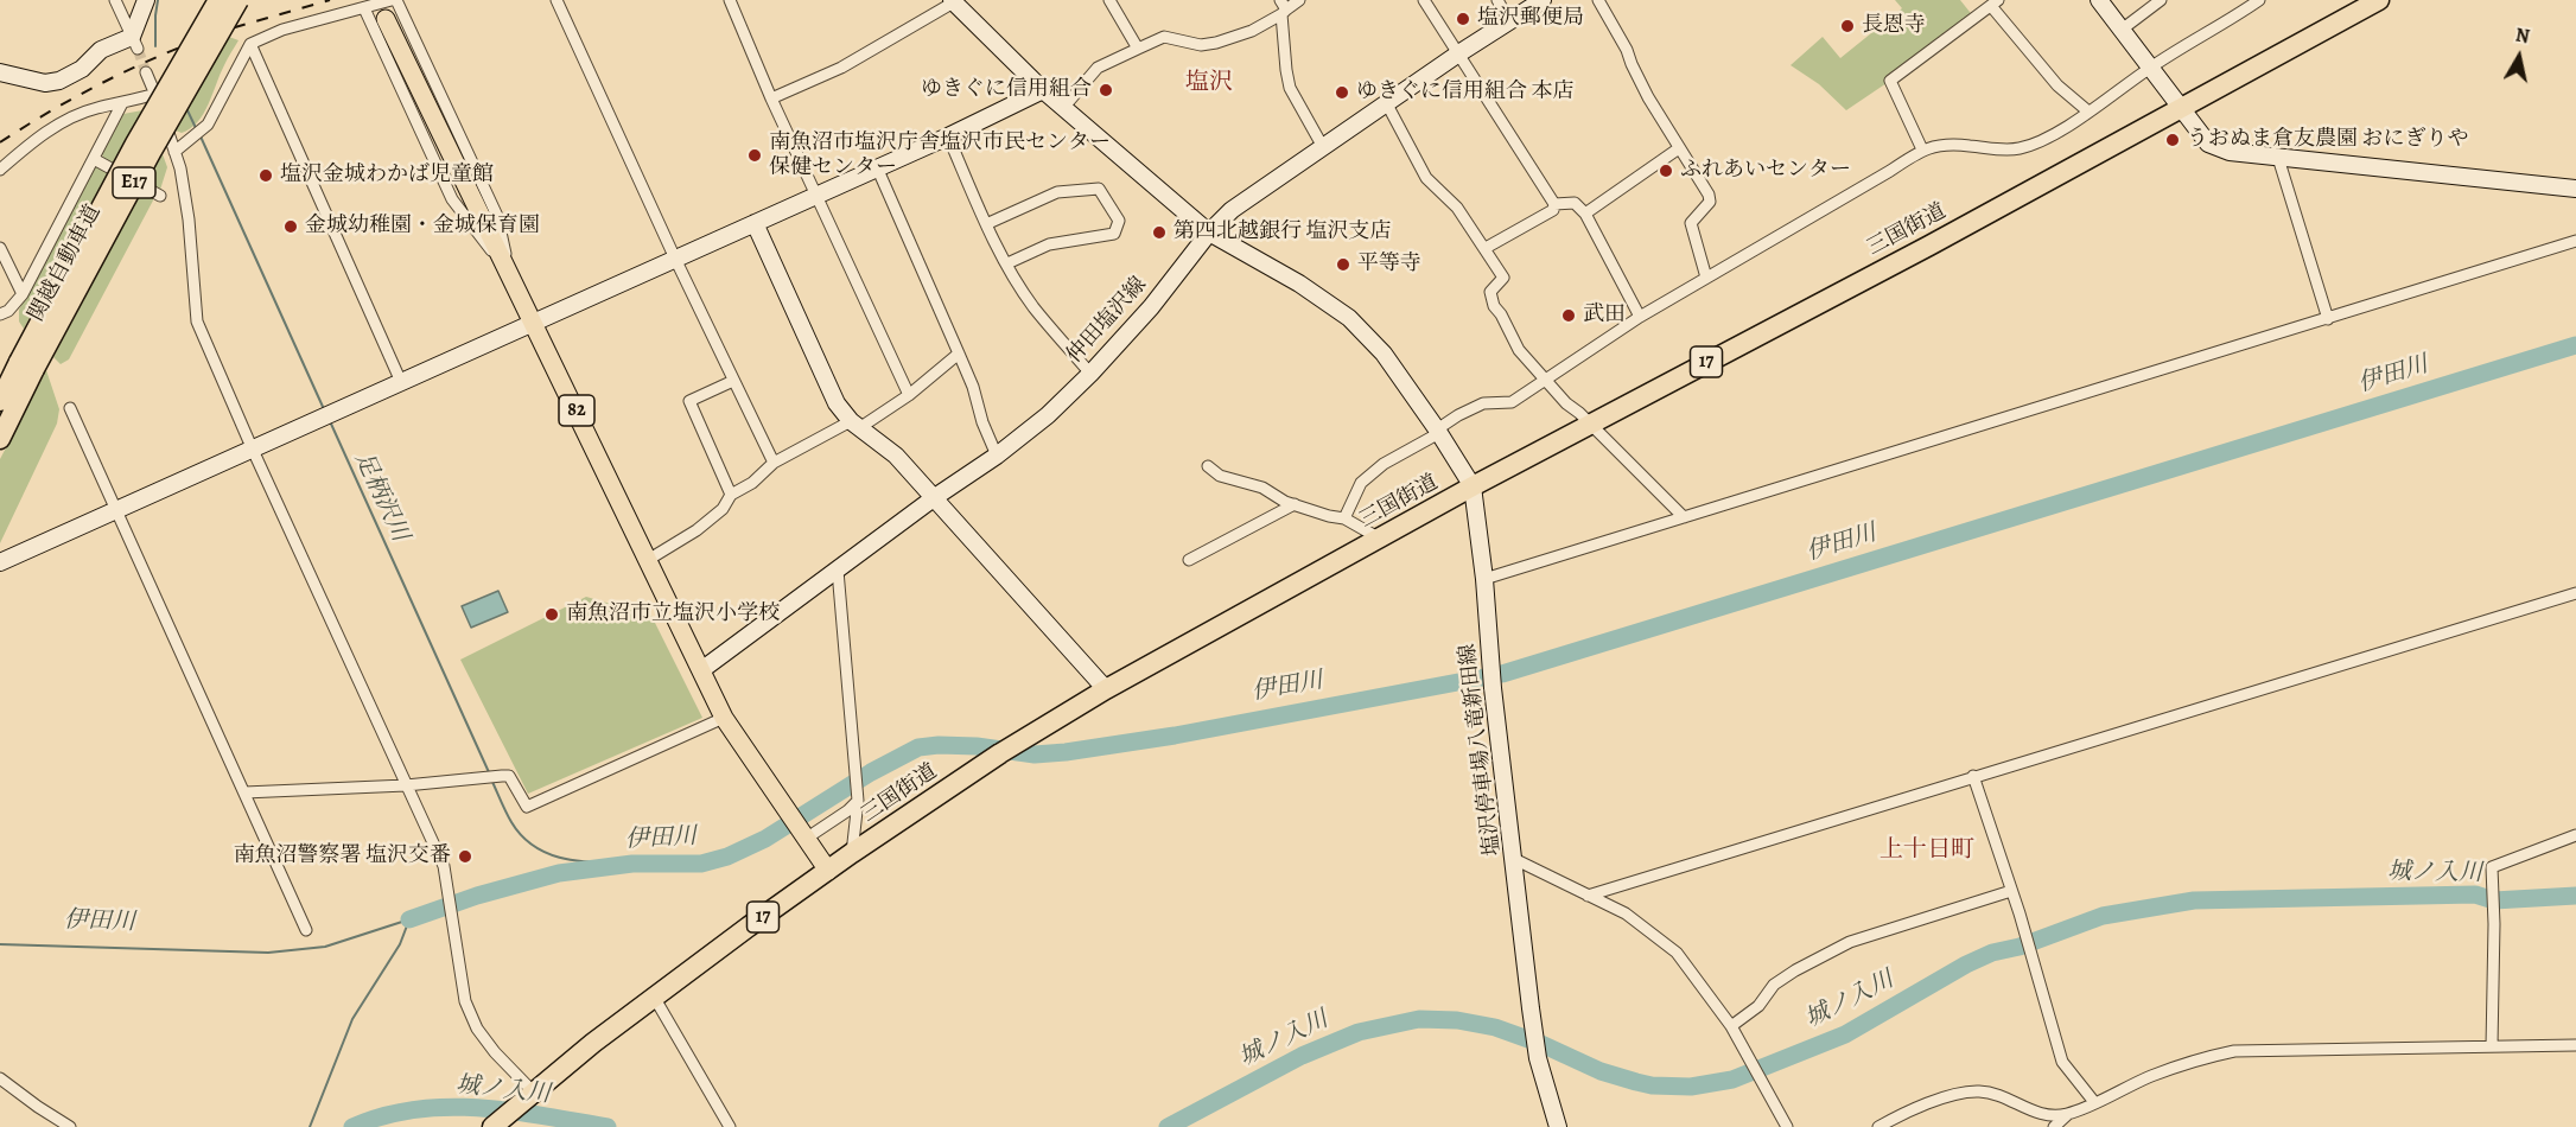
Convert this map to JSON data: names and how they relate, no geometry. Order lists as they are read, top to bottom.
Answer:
{
  "streets": {
    "highway": [
      "E17",
      "三国街道",
      "関越自動車道",
      "17"
    ],
    "main road": ["仲田塩沢線", "82", "塩沢停車場八竜新田線"]
  },
  "crossings": [
    ["三国街道", "82"],
    ["三国街道", "塩沢停車場八竜新田線"],
    ["仲田塩沢線", "82"]
  ],
  "districts": ["塩沢", "上十日町"],
  "water": ["伊田川", "足柄沢川", "城ノ入川"],
  "places": [
    "塩沢郵便局",
    "長恩寺",
    "ゆきぐに信用組合",
    "ゆきぐに信用組合 本店",
    "うおぬま倉友農園 おにぎりや",
    "南魚沼市塩沢庁舎塩沢市民センター 保健センター",
    "ふれあいセンター",
    "塩沢金城わかば児童館",
    "金城幼稚園・金城保育園",
    "第四北越銀行 塩沢支店",
    "平等寺",
    "武田",
    "南魚沼市立塩沢小学校",
    "南魚沼警察署 塩沢交番"
  ],
  "north": "top"
}
